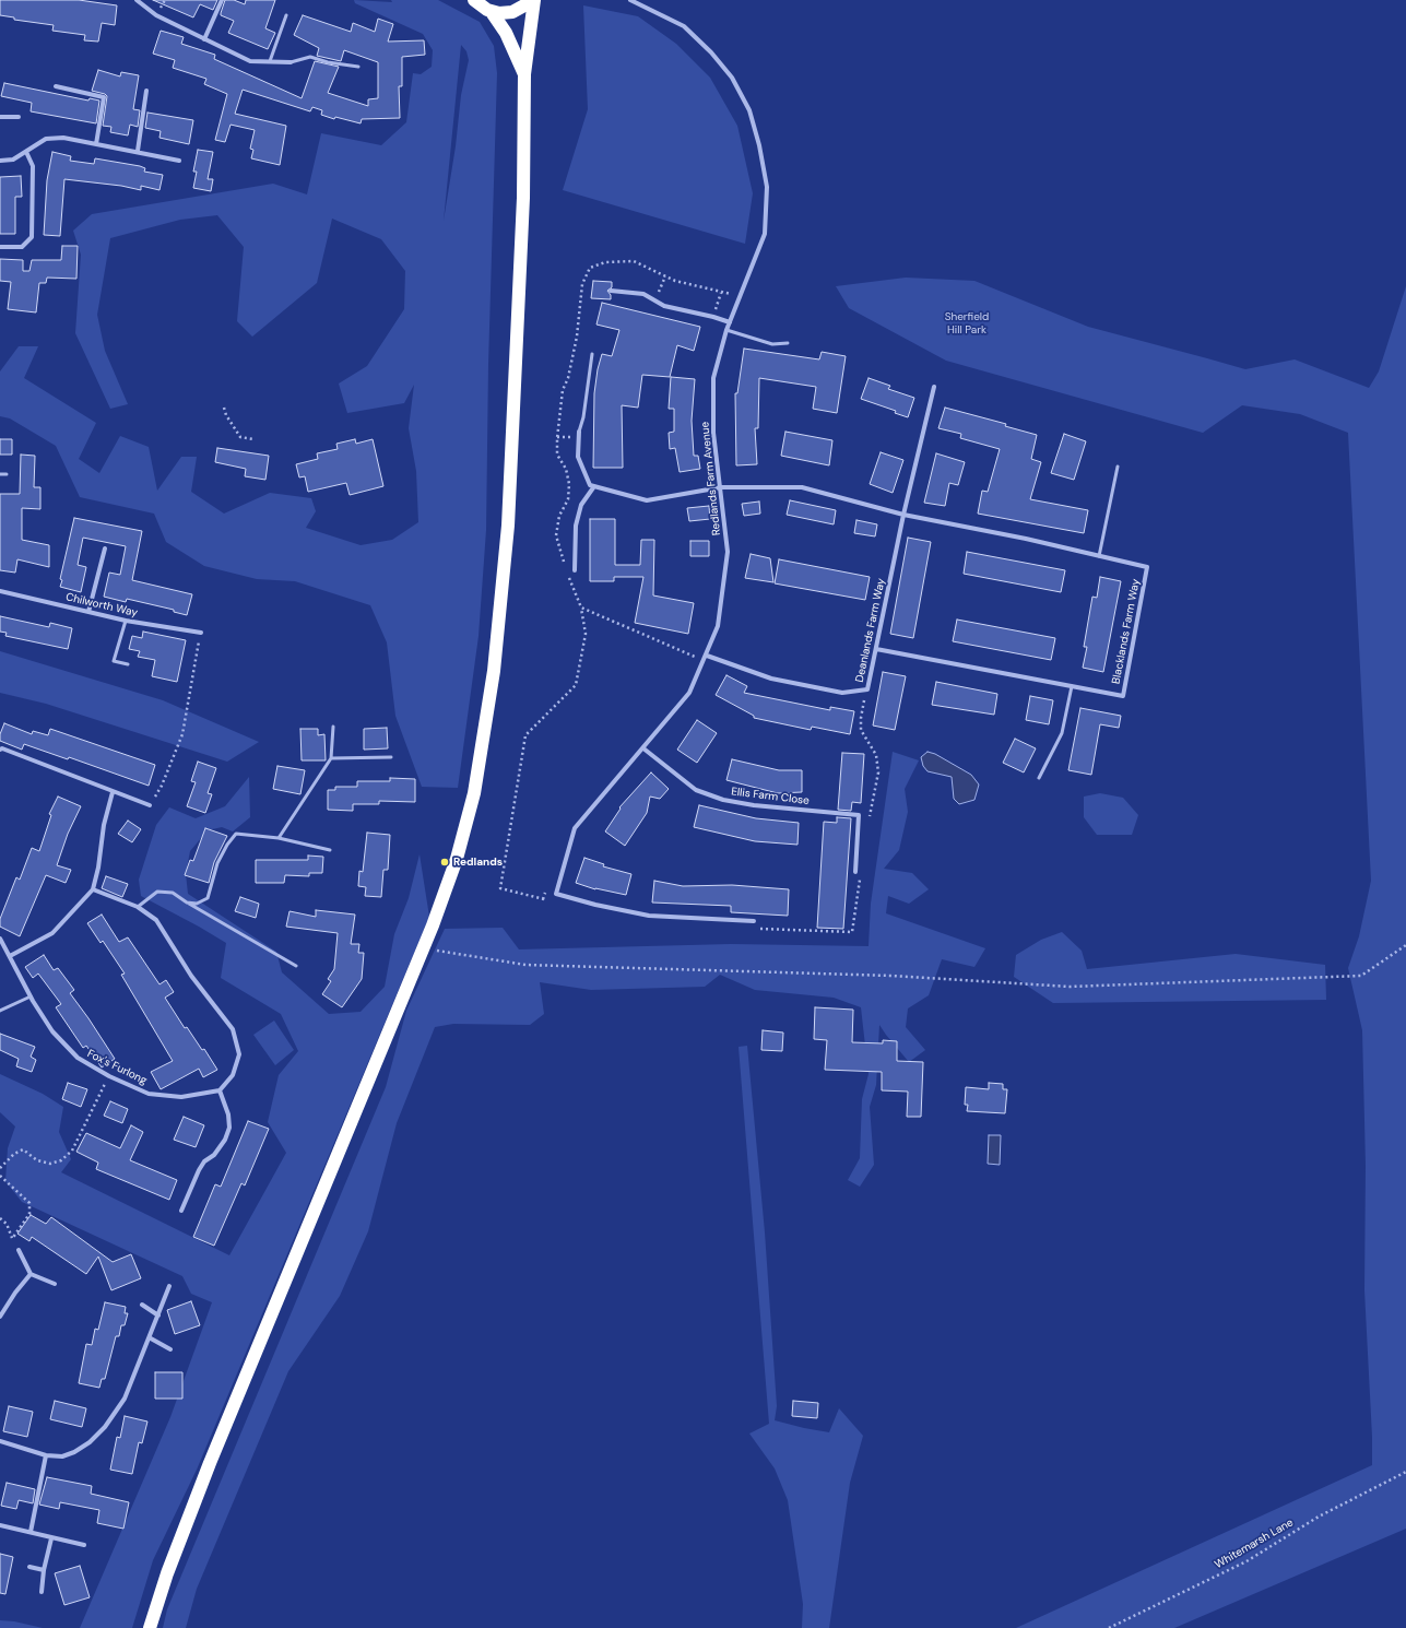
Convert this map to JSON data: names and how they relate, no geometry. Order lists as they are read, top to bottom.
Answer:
{
  "streets": {
    "street": [
      "Redlands Farm Avenue",
      "Chilworth Way",
      "Deanlands Farm Way",
      "Blacklands Farm Way",
      "Ellis Farm Close",
      "Fox's Furlong"
    ],
    "path": ["Whitemarsh Lane"]
  },
  "crossings": [
    ["Redlands Farm Avenue", "Deanlands Farm Way"],
    ["Redlands Farm Avenue", "Blacklands Farm Way"],
    ["Redlands Farm Avenue", "Ellis Farm Close"],
    ["Deanlands Farm Way", "Blacklands Farm Way"]
  ],
  "parks": ["Sherfield Hill Park"],
  "places": ["Redlands"]
}
